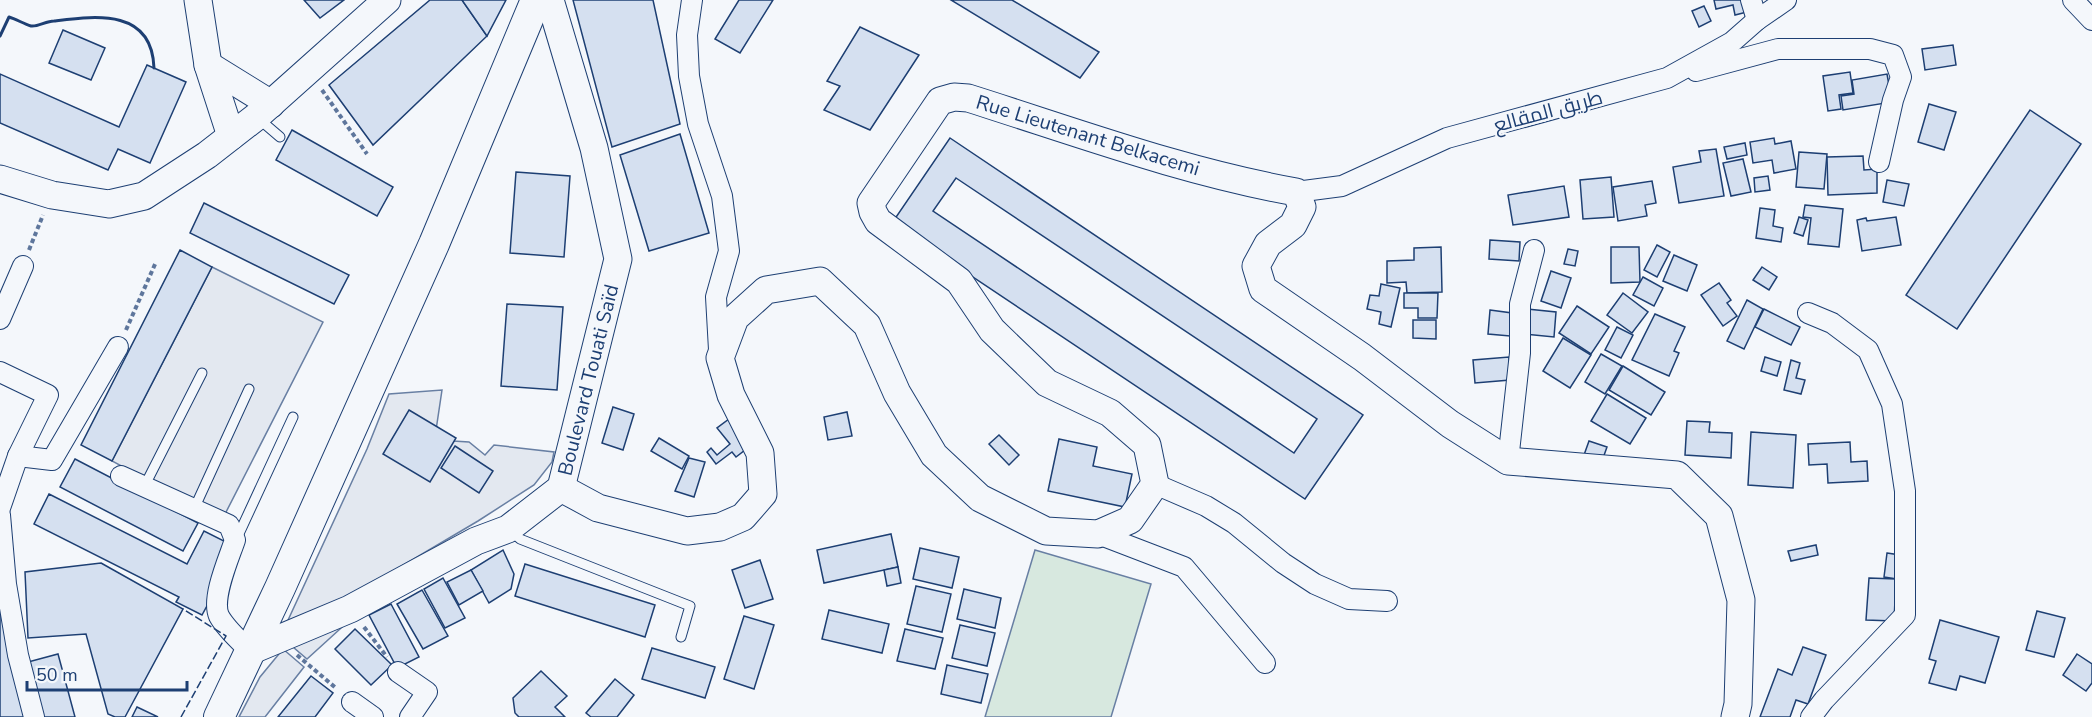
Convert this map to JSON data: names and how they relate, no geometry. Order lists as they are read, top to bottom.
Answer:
{
  "streets": {
    "street": ["طريق المقالع", "Rue Lieutenant Belkacemi", "Boulevard Touati Saïd"]
  },
  "crossings": [
    ["طريق المقالع", "Rue Lieutenant Belkacemi"]
  ],
  "scale_bar": "50 m"
}
